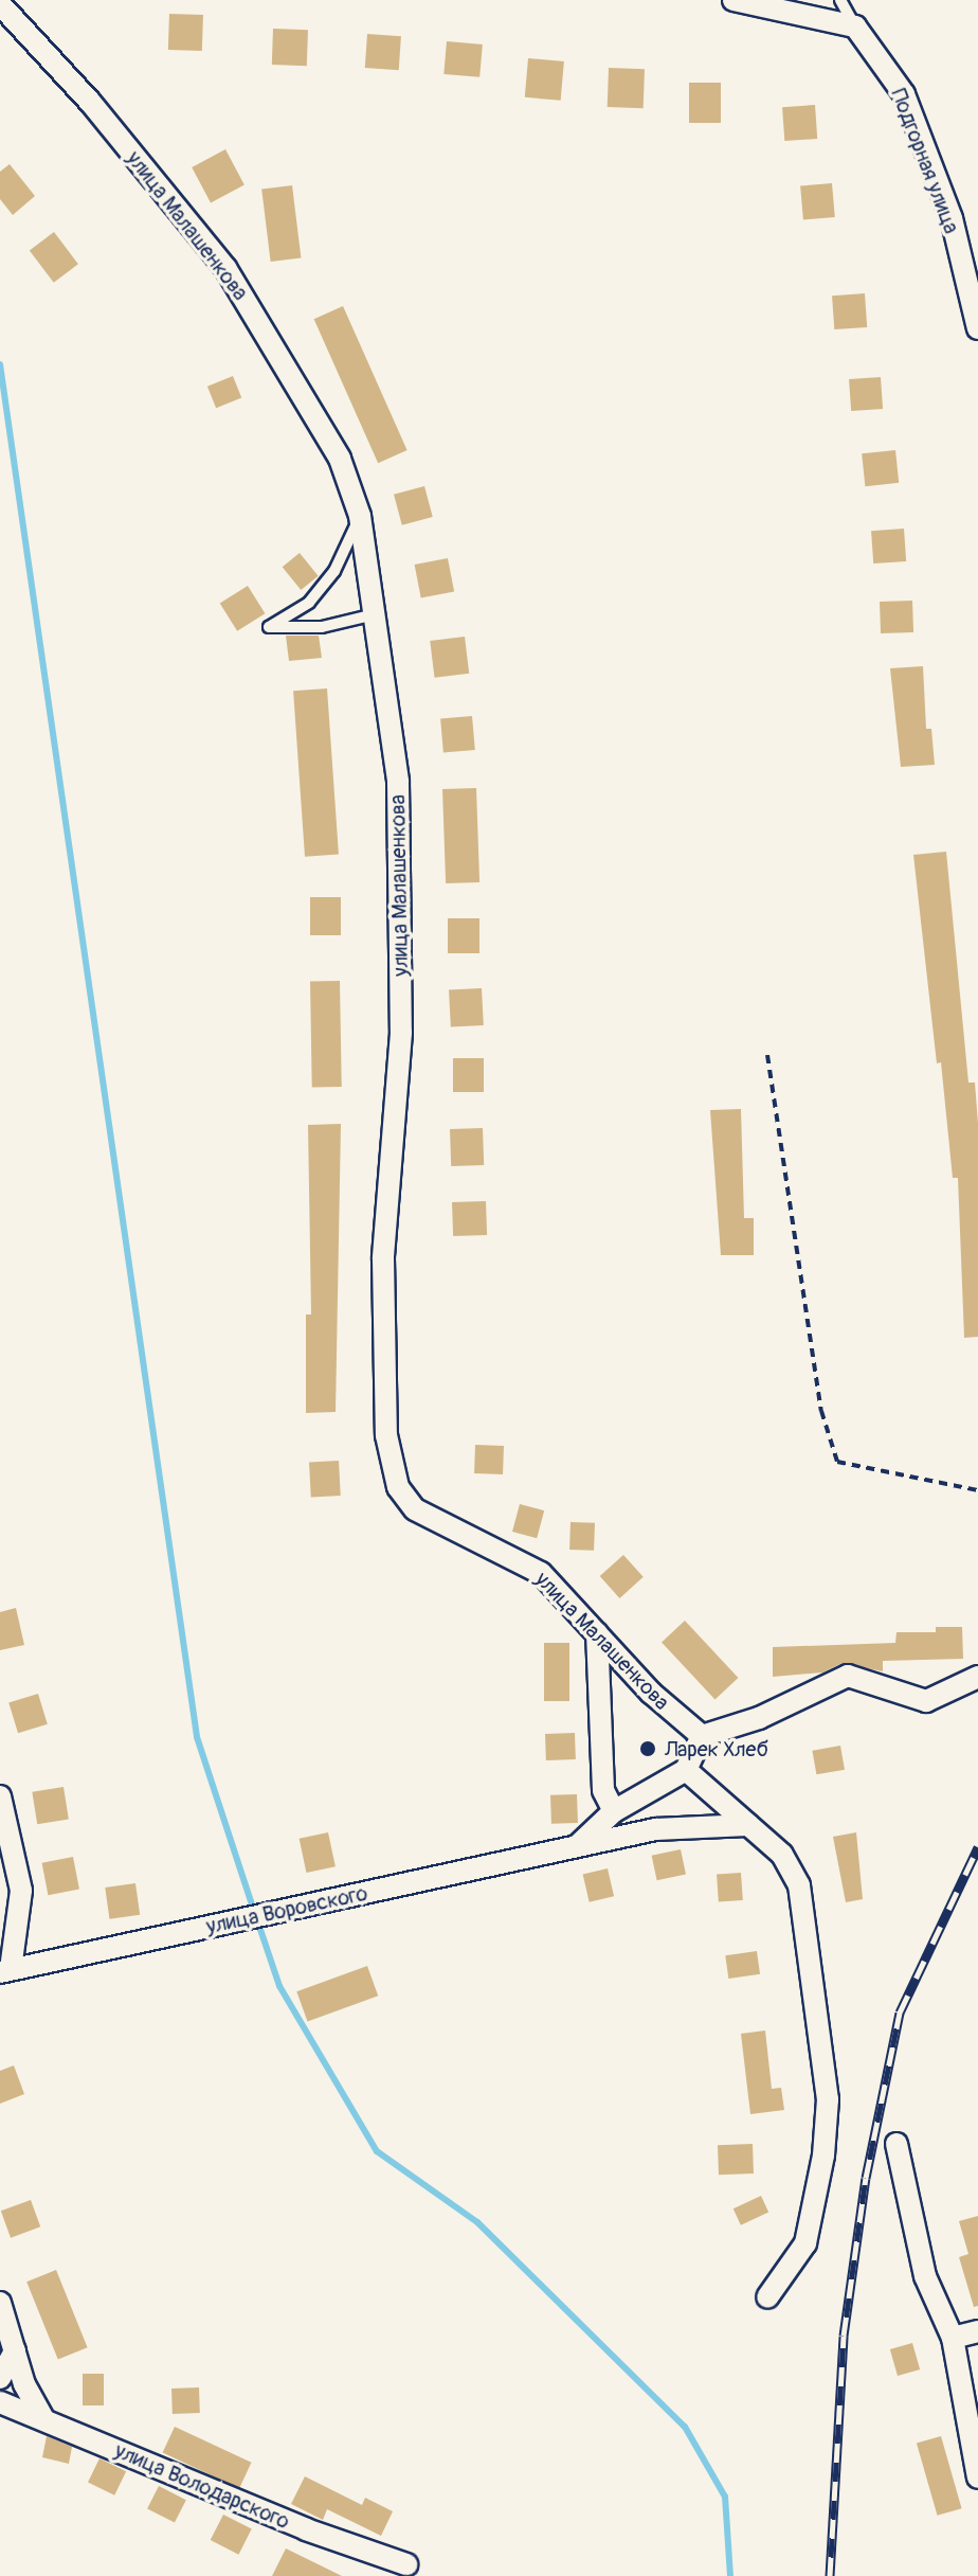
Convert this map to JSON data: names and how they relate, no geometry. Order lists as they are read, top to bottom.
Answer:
{
  "streets": {
    "street": [
      "Подгорная улица",
      "улица Малашенкова",
      "улица Воровского",
      "улица Володарского"
    ]
  },
  "places": ["Ларек Хлеб"]
}
